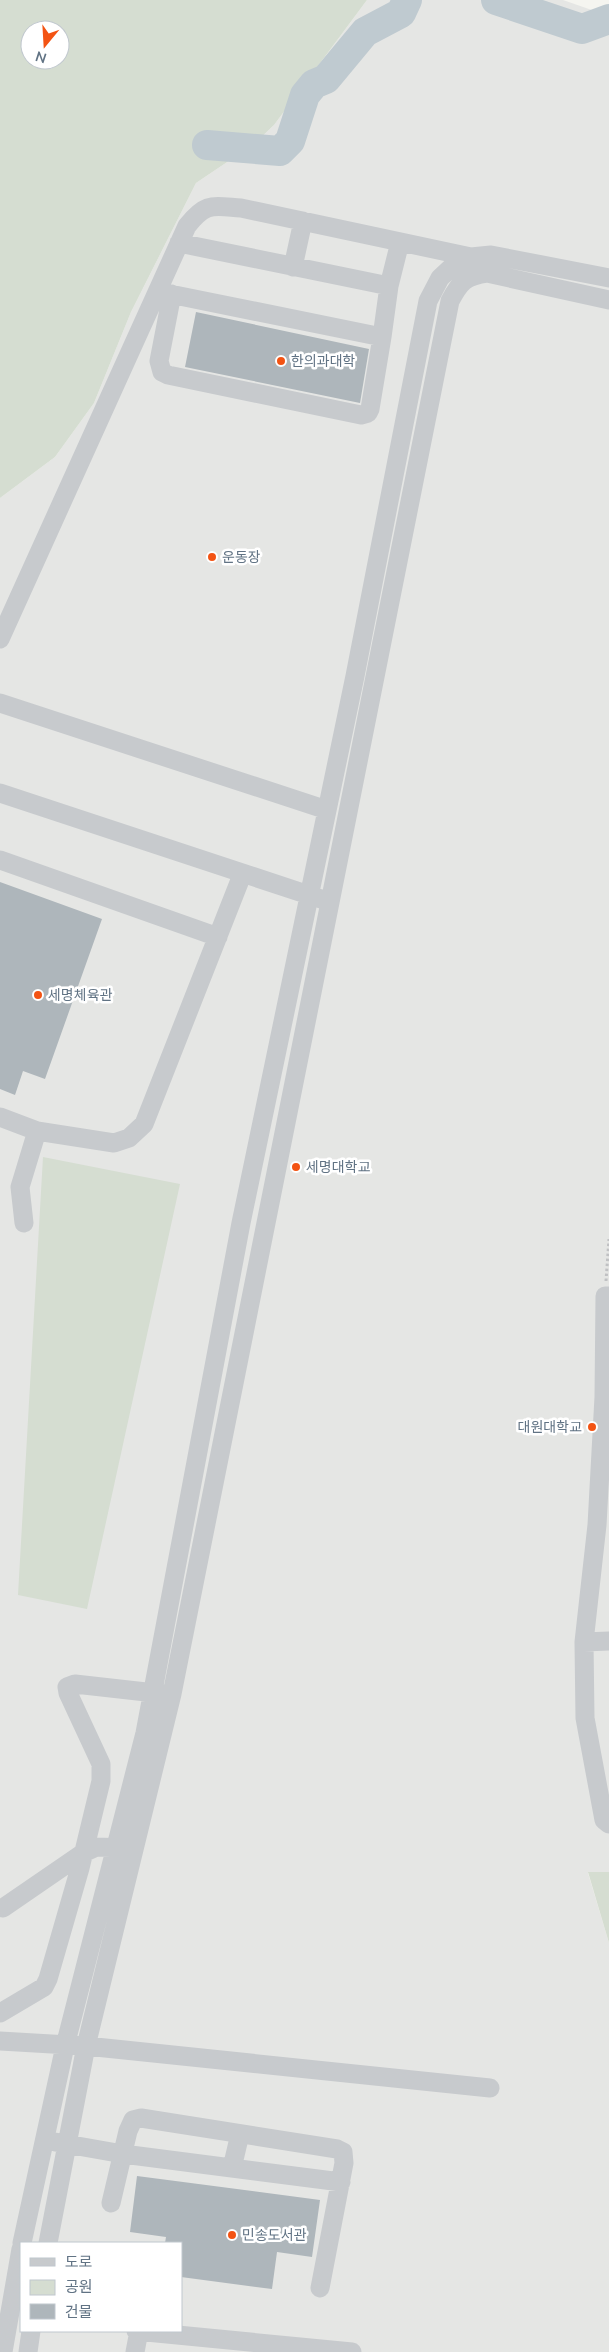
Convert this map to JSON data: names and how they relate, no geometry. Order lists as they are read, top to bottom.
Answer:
{
  "places": [
    "한의과대학",
    "운동장",
    "세명체육관",
    "세명대학교",
    "대원대학교",
    "민송도서관"
  ],
  "legend": ["도로", "공원", "건물"],
  "north": "bottom"
}
